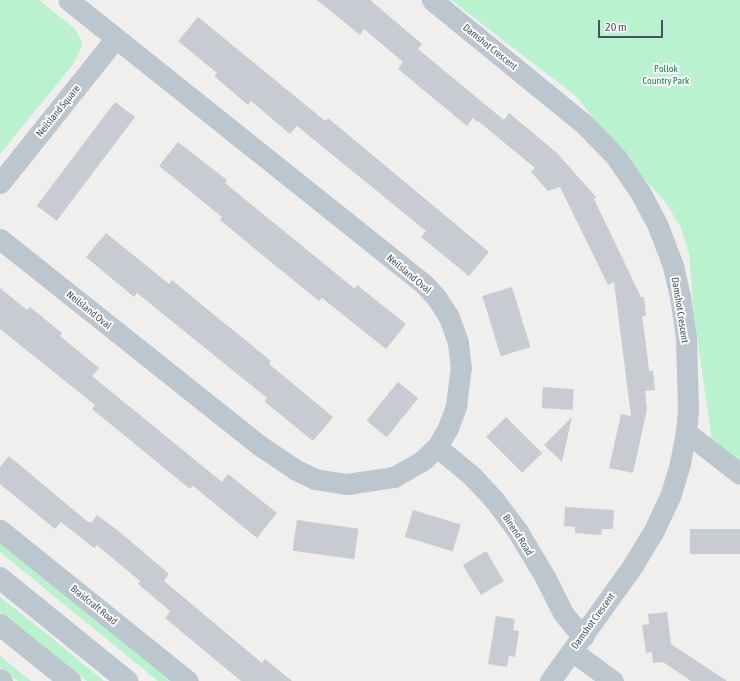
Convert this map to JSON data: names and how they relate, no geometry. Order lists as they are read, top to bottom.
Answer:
{
  "streets": {
    "street": [
      "Damshot Crescent",
      "Neilsland Square",
      "Neilsland Oval",
      "Binend Road",
      "Braidcraft Road"
    ]
  },
  "crossings": [
    ["Damshot Crescent", "Binend Road"],
    ["Neilsland Square", "Neilsland Oval"],
    ["Neilsland Oval", "Binend Road"]
  ],
  "parks": ["Pollok Country Park"],
  "scale_bar": "20 m"
}
